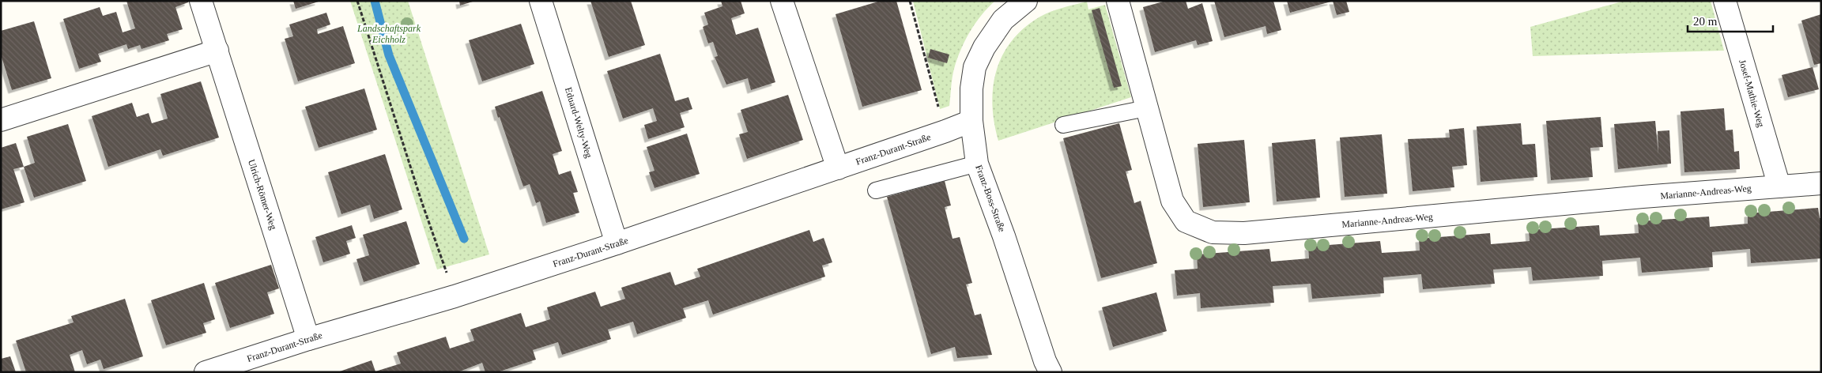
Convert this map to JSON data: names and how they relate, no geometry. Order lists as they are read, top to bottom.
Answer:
{
  "streets": {
    "street": [
      "Josef-Mathie-Weg",
      "Eduard-Welty-Weg",
      "Franz-Durant-Straße",
      "Marianne-Andreas-Weg",
      "Ulrich-Römer-Weg",
      "Franz-Boss-Straße"
    ]
  },
  "crossings": [
    ["Josef-Mathie-Weg", "Marianne-Andreas-Weg"],
    ["Eduard-Welty-Weg", "Franz-Durant-Straße"],
    ["Franz-Durant-Straße", "Ulrich-Römer-Weg"],
    ["Franz-Durant-Straße", "Franz-Boss-Straße"]
  ],
  "parks": ["Landschaftspark Eichholz"],
  "scale_bar": "20 m"
}
